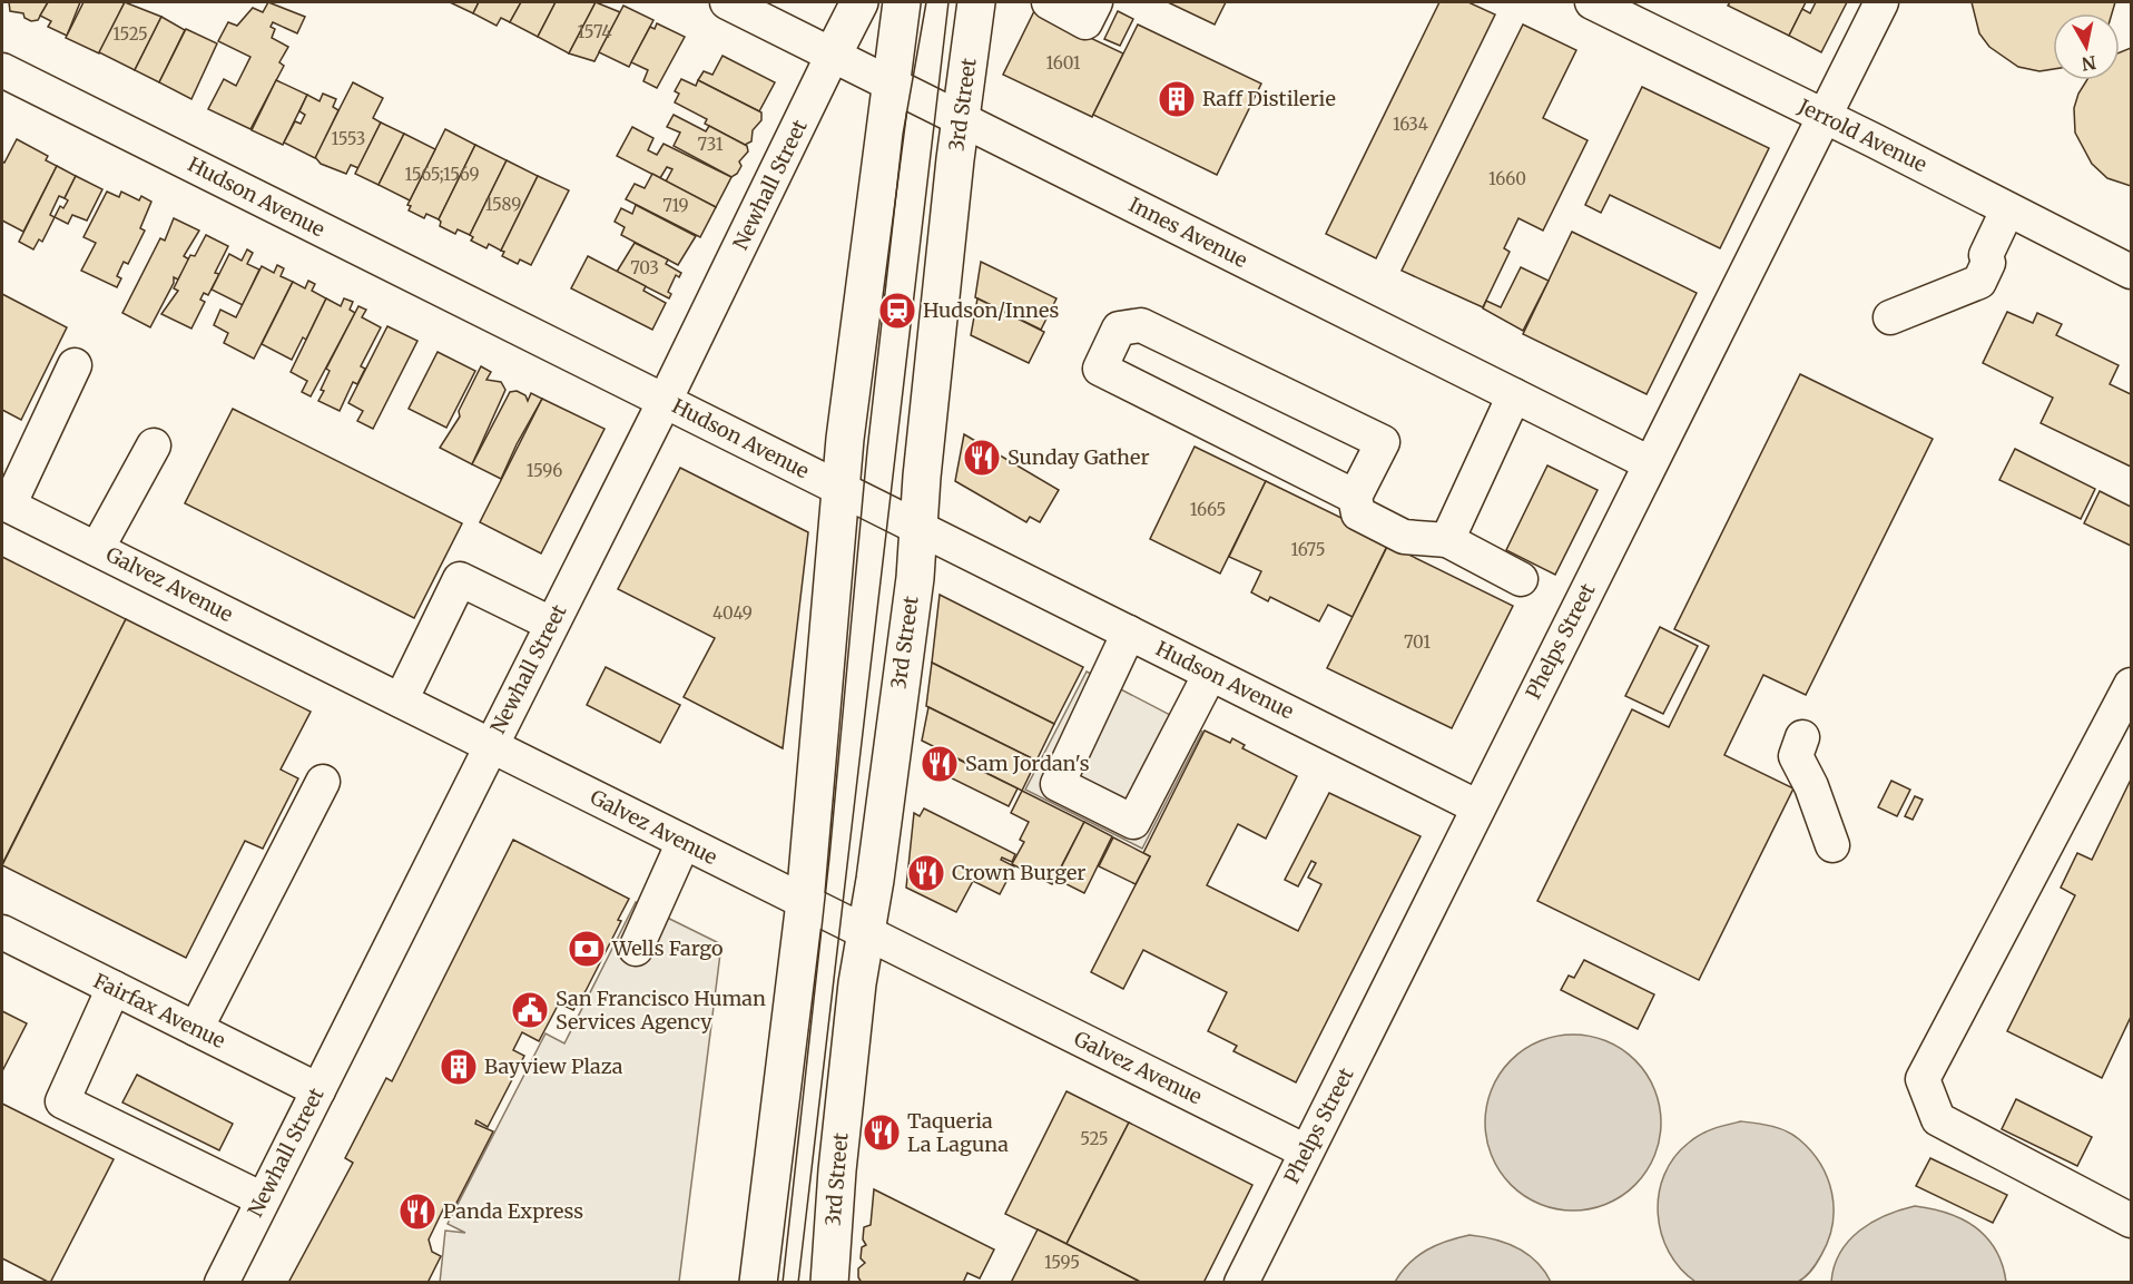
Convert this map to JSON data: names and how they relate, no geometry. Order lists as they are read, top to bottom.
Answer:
{
  "streets": {
    "main road": ["3rd Street"],
    "street": [
      "Jerrold Avenue",
      "Newhall Street",
      "Hudson Avenue",
      "Innes Avenue",
      "Galvez Avenue",
      "Phelps Street",
      "Fairfax Avenue"
    ]
  },
  "crossings": [
    ["3rd Street", "Hudson Avenue"],
    ["3rd Street", "Innes Avenue"],
    ["3rd Street", "Galvez Avenue"],
    ["Jerrold Avenue", "Phelps Street"],
    ["Newhall Street", "Hudson Avenue"],
    ["Newhall Street", "Innes Avenue"],
    ["Newhall Street", "Galvez Avenue"],
    ["Newhall Street", "Fairfax Avenue"],
    ["Hudson Avenue", "Phelps Street"],
    ["Innes Avenue", "Phelps Street"],
    ["Galvez Avenue", "Phelps Street"]
  ],
  "places": {
    "building": ["Raff Distilerie", "Bayview Plaza"],
    "station": ["Hudson/Innes"],
    "restaurant": [
      "Sunday Gather",
      "Sam Jordan's",
      "Crown Burger",
      "Taqueria La Laguna",
      "Panda Express"
    ],
    "bank": ["Wells Fargo"],
    "public building": ["San Francisco Human Services Agency"]
  },
  "house_numbers": [
    "1574",
    "1525",
    "1601",
    "1634",
    "1553",
    "731",
    "1565;1569",
    "1660",
    "1589",
    "719",
    "703",
    "1596",
    "1665",
    "1675",
    "4049",
    "701",
    "525",
    "1595"
  ],
  "north": "bottom"
}
